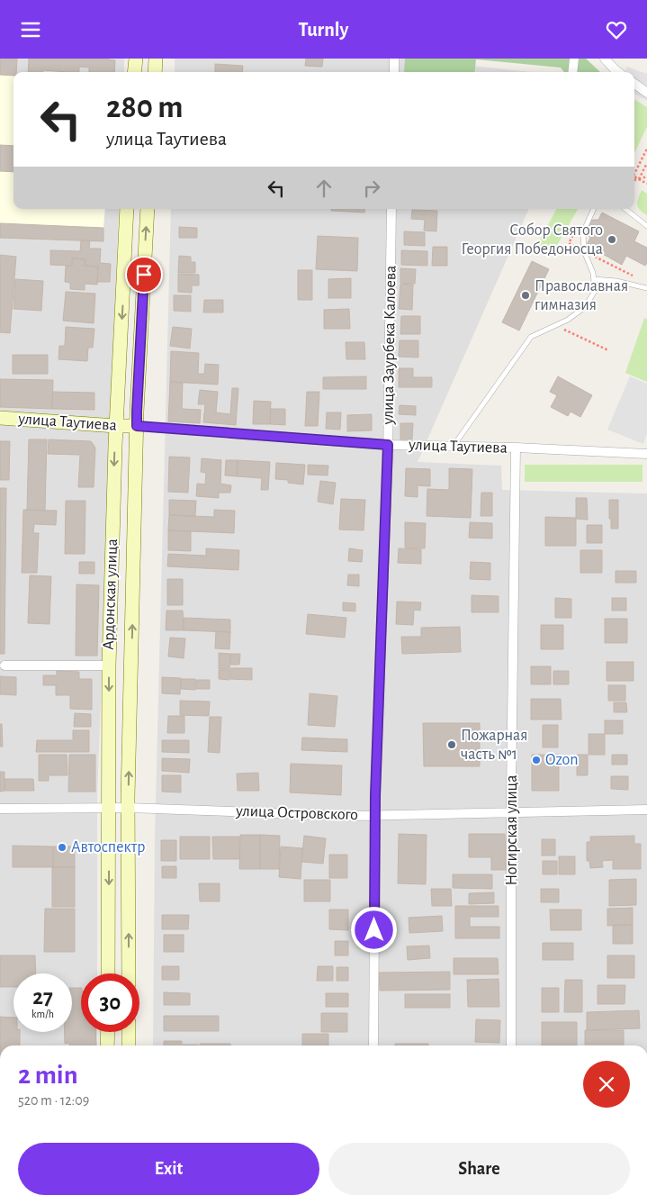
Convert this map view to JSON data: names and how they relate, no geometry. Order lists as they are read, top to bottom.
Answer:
{
  "streets": {
    "main road": ["улица Таутиева", "Ардонская улица"],
    "street": ["улица Заурбека Калоева", "улица Островского", "Ногирская улица"]
  },
  "crossings": [
    ["улица Заурбека Калоева", "улица Таутиева"],
    ["улица Заурбека Калоева", "улица Островского"],
    ["улица Таутиева", "Ардонская улица"],
    ["улица Таутиева", "Ногирская улица"],
    ["Ардонская улица", "улица Островского"],
    ["улица Островского", "Ногирская улица"]
  ],
  "places": [
    "Собор Святого Георгия Победоносца",
    "Православная гимназия",
    "Пожарная часть №1",
    "Ozon",
    "Автоспектр"
  ],
  "page": {
    "header": "Turnly",
    "turn": ["280 m", "улица Таутиева"],
    "speed": "27 km/h",
    "limit": "30",
    "heading": ["2 min", "520 m · 12:09"],
    "buttons": ["Exit", "Share"]
  }
}
